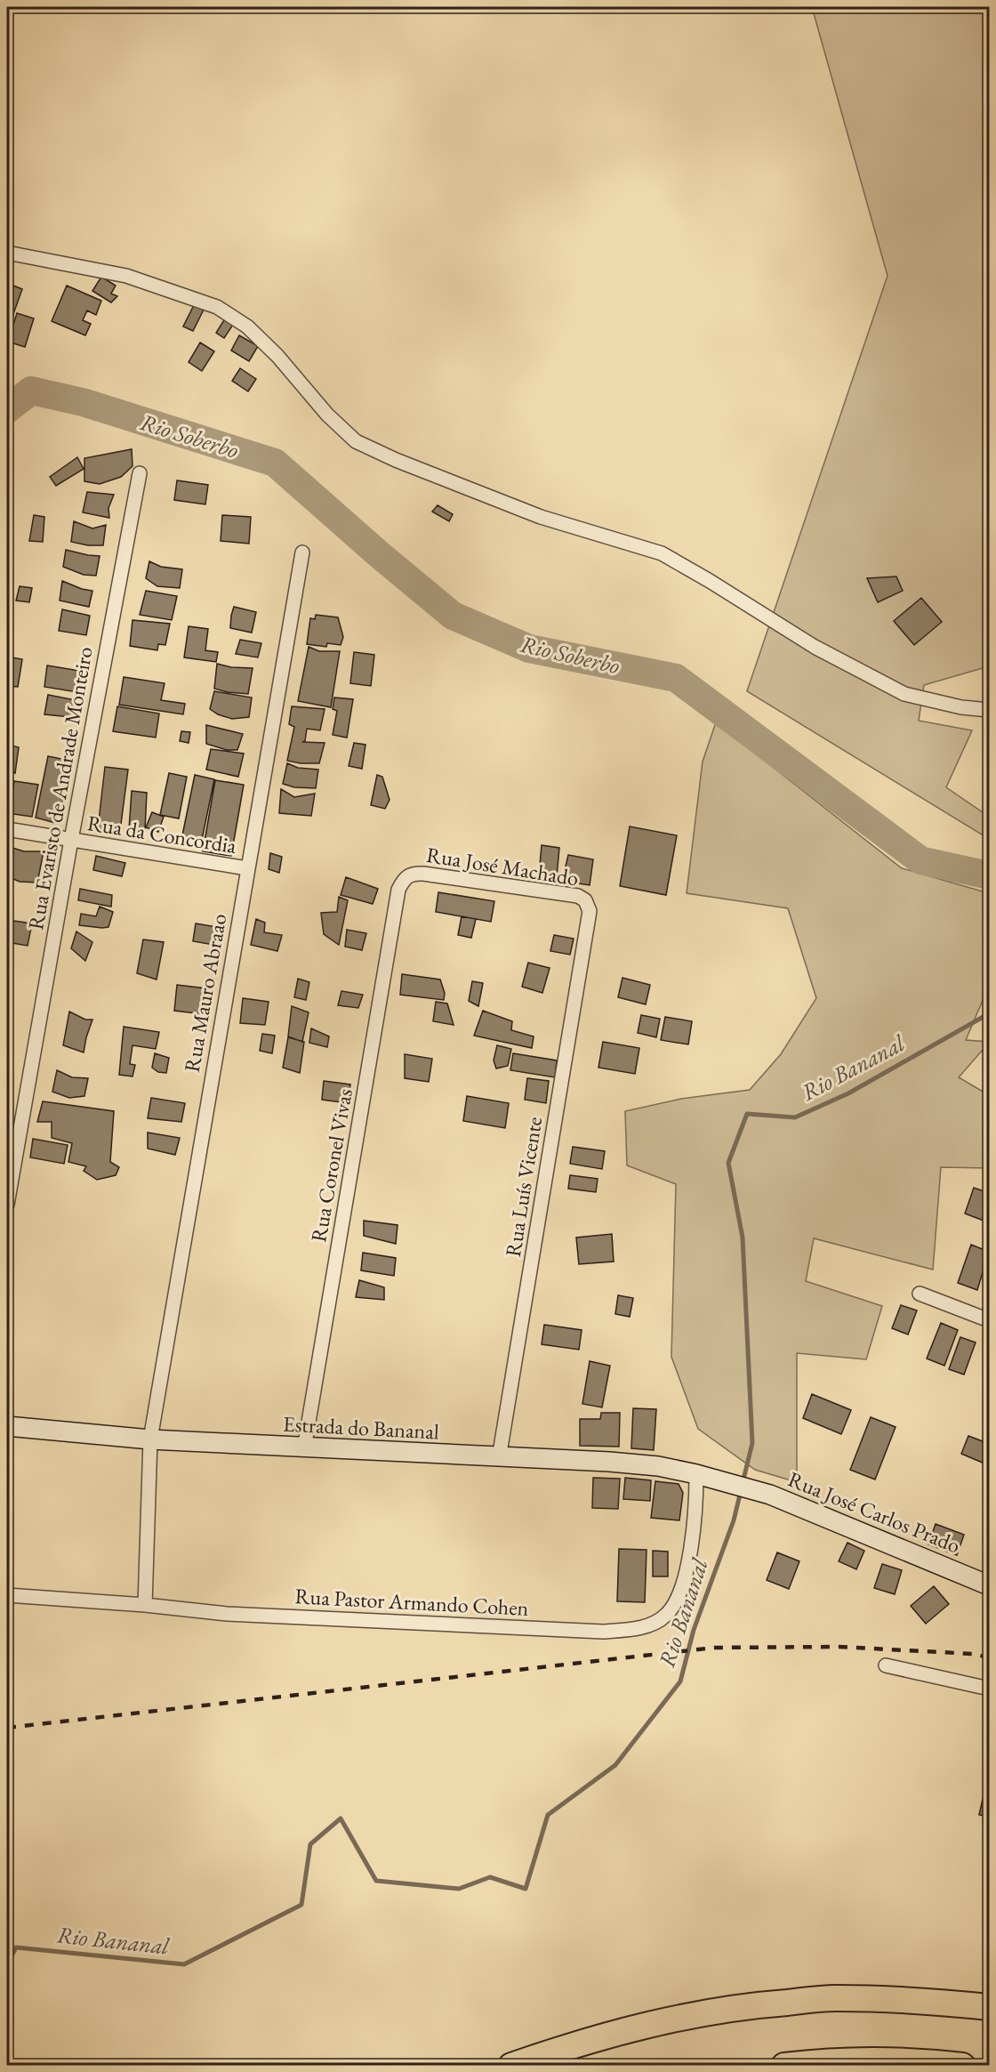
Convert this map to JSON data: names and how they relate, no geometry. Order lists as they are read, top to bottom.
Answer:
{
  "streets": {
    "main road": ["Estrada do Bananal", "Rua José Carlos Prado"],
    "street": [
      "Rua Evaristo de Andrade Monteiro",
      "Rua da Concordia",
      "Rua José Machado",
      "Rua Mauro Abraao",
      "Rua Coronel Vivas",
      "Rua Luís Vicente",
      "Rua Pastor Armando Cohen"
    ]
  },
  "crossings": [
    ["Rua Evaristo de Andrade Monteiro", "Rua da Concordia"],
    ["Rua da Concordia", "Rua Mauro Abraao"],
    ["Rua José Machado", "Rua Coronel Vivas"],
    ["Rua José Machado", "Rua Luís Vicente"],
    ["Rua Mauro Abraao", "Estrada do Bananal"],
    ["Rua Mauro Abraao", "Rua Pastor Armando Cohen"],
    ["Rua Coronel Vivas", "Estrada do Bananal"],
    ["Rua Luís Vicente", "Estrada do Bananal"],
    ["Estrada do Bananal", "Rua José Carlos Prado"],
    ["Estrada do Bananal", "Rua Pastor Armando Cohen"],
    ["Rua José Carlos Prado", "Rua Pastor Armando Cohen"]
  ],
  "water": ["Rio Soberbo", "Rio Bananal"]
}
